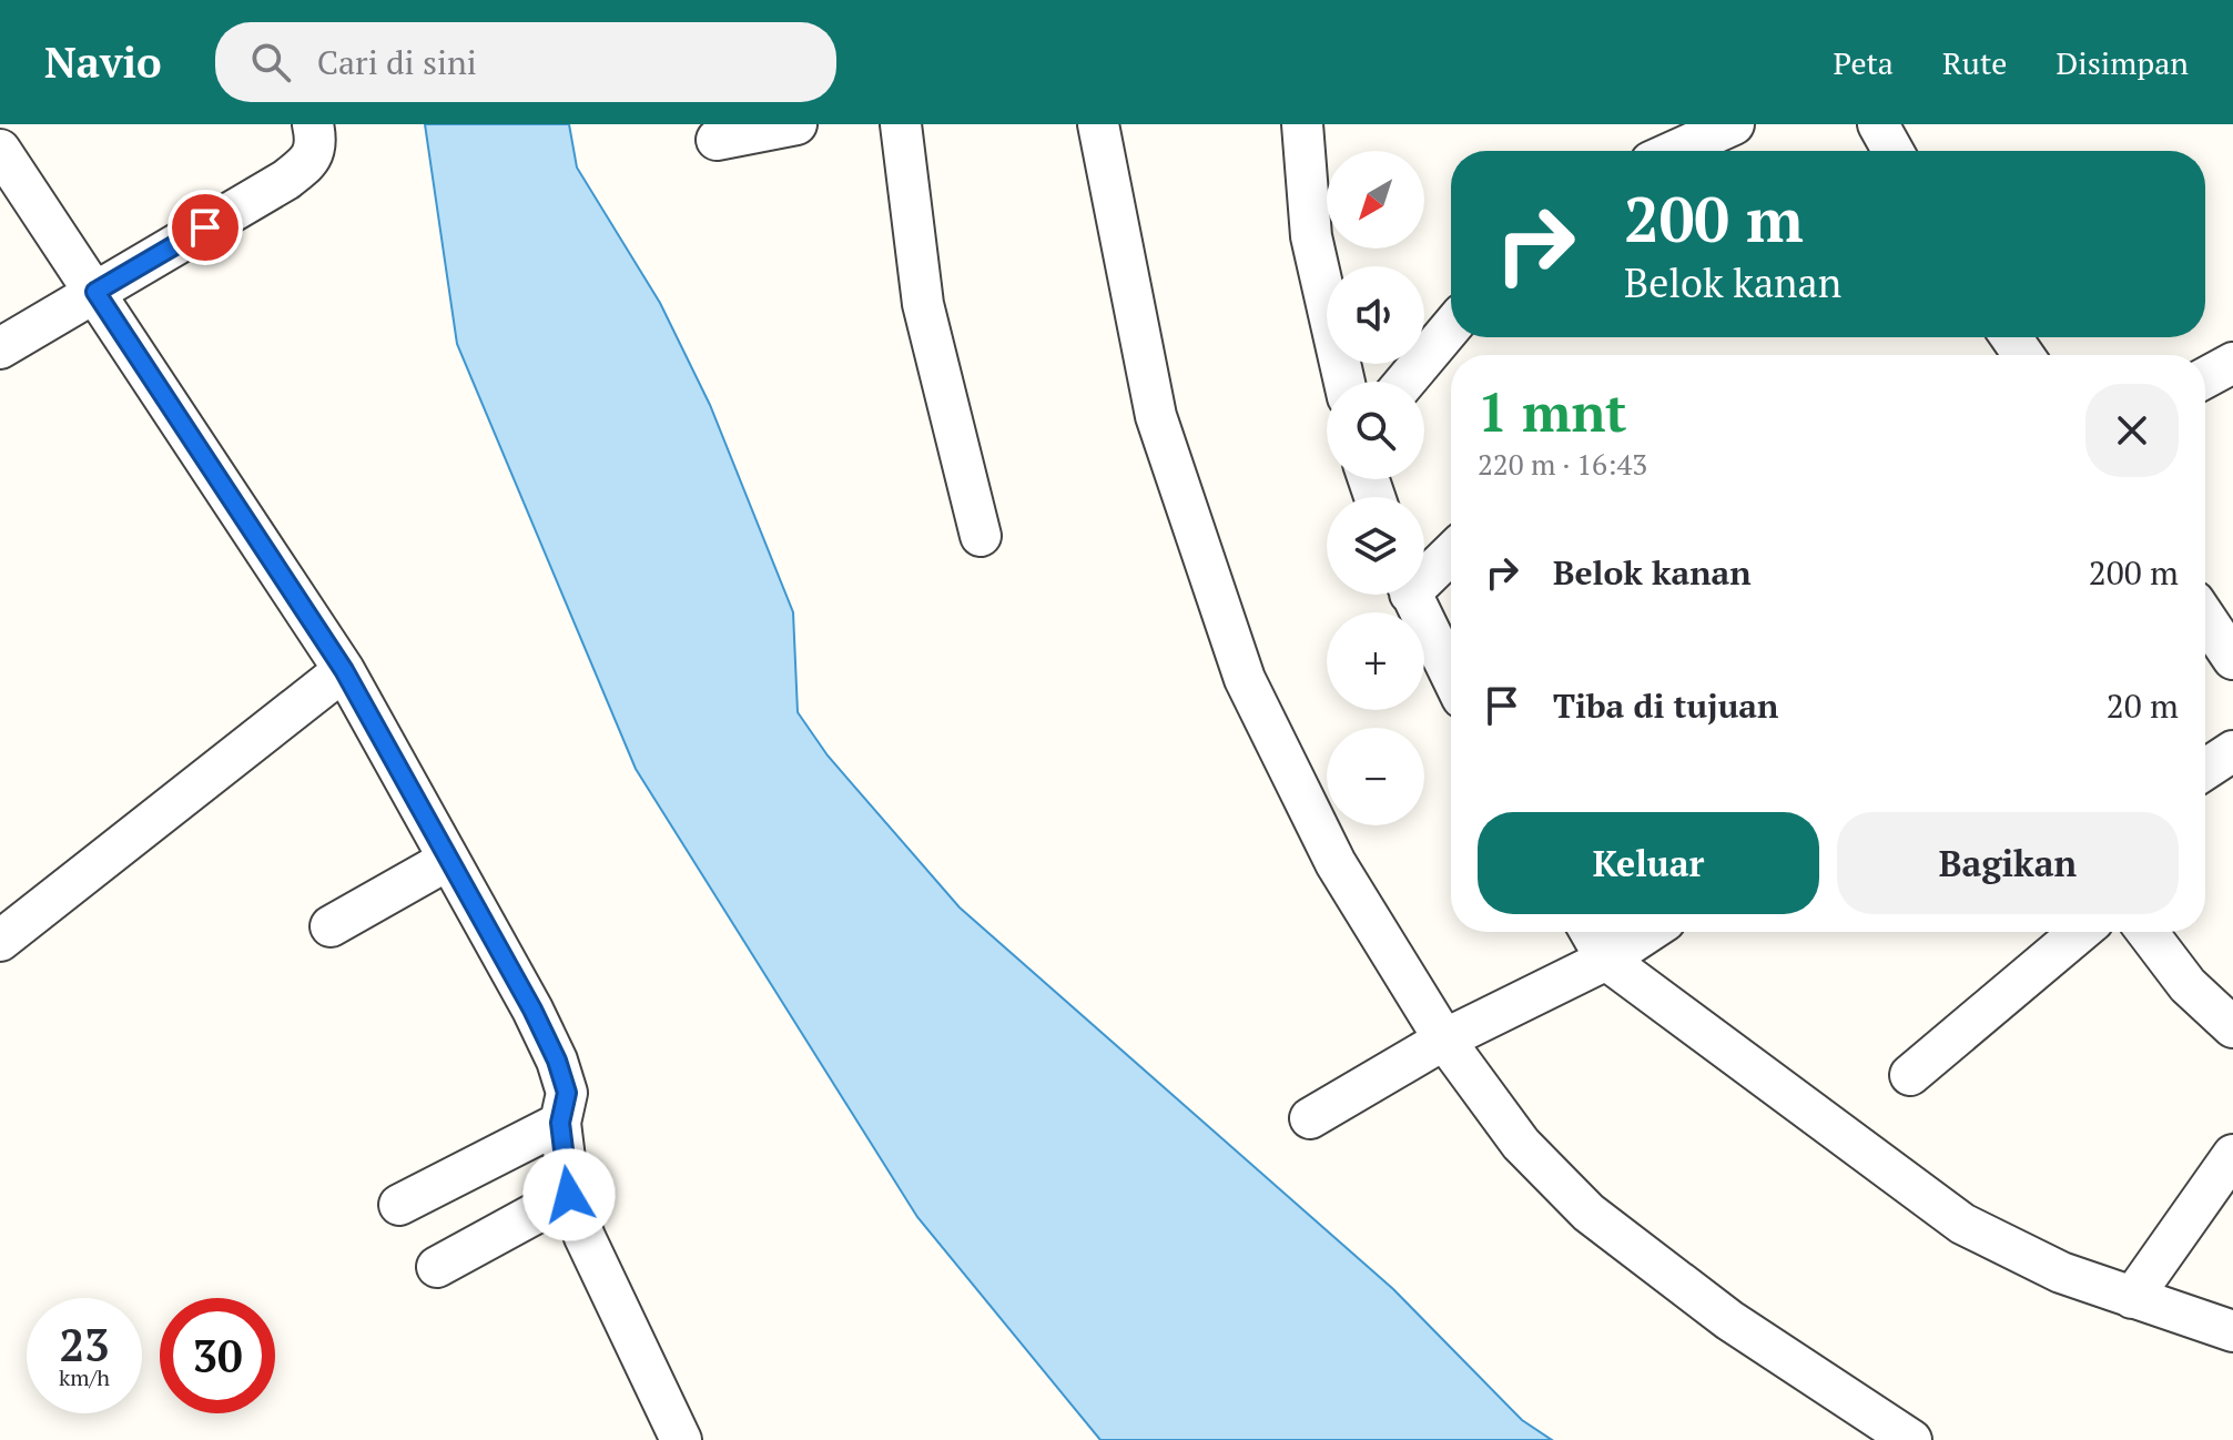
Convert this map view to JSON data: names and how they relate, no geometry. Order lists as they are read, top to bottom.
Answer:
{
  "north": "bottom left",
  "page": {
    "header": "Navio",
    "search": "Cari di sini",
    "nav": ["Peta", "Rute", "Disimpan"],
    "map_buttons": ["+", "−"],
    "turn": ["200 m", "Belok kanan"],
    "heading": ["1 mnt", "220 m · 16:43"],
    "list": [
      {
        "name": "Belok kanan",
        "value": "200 m"
      },
      {
        "name": "Tiba di tujuan",
        "value": "20 m"
      }
    ],
    "buttons": ["Keluar", "Bagikan"],
    "speed": "23 km/h",
    "limit": "30"
  }
}
